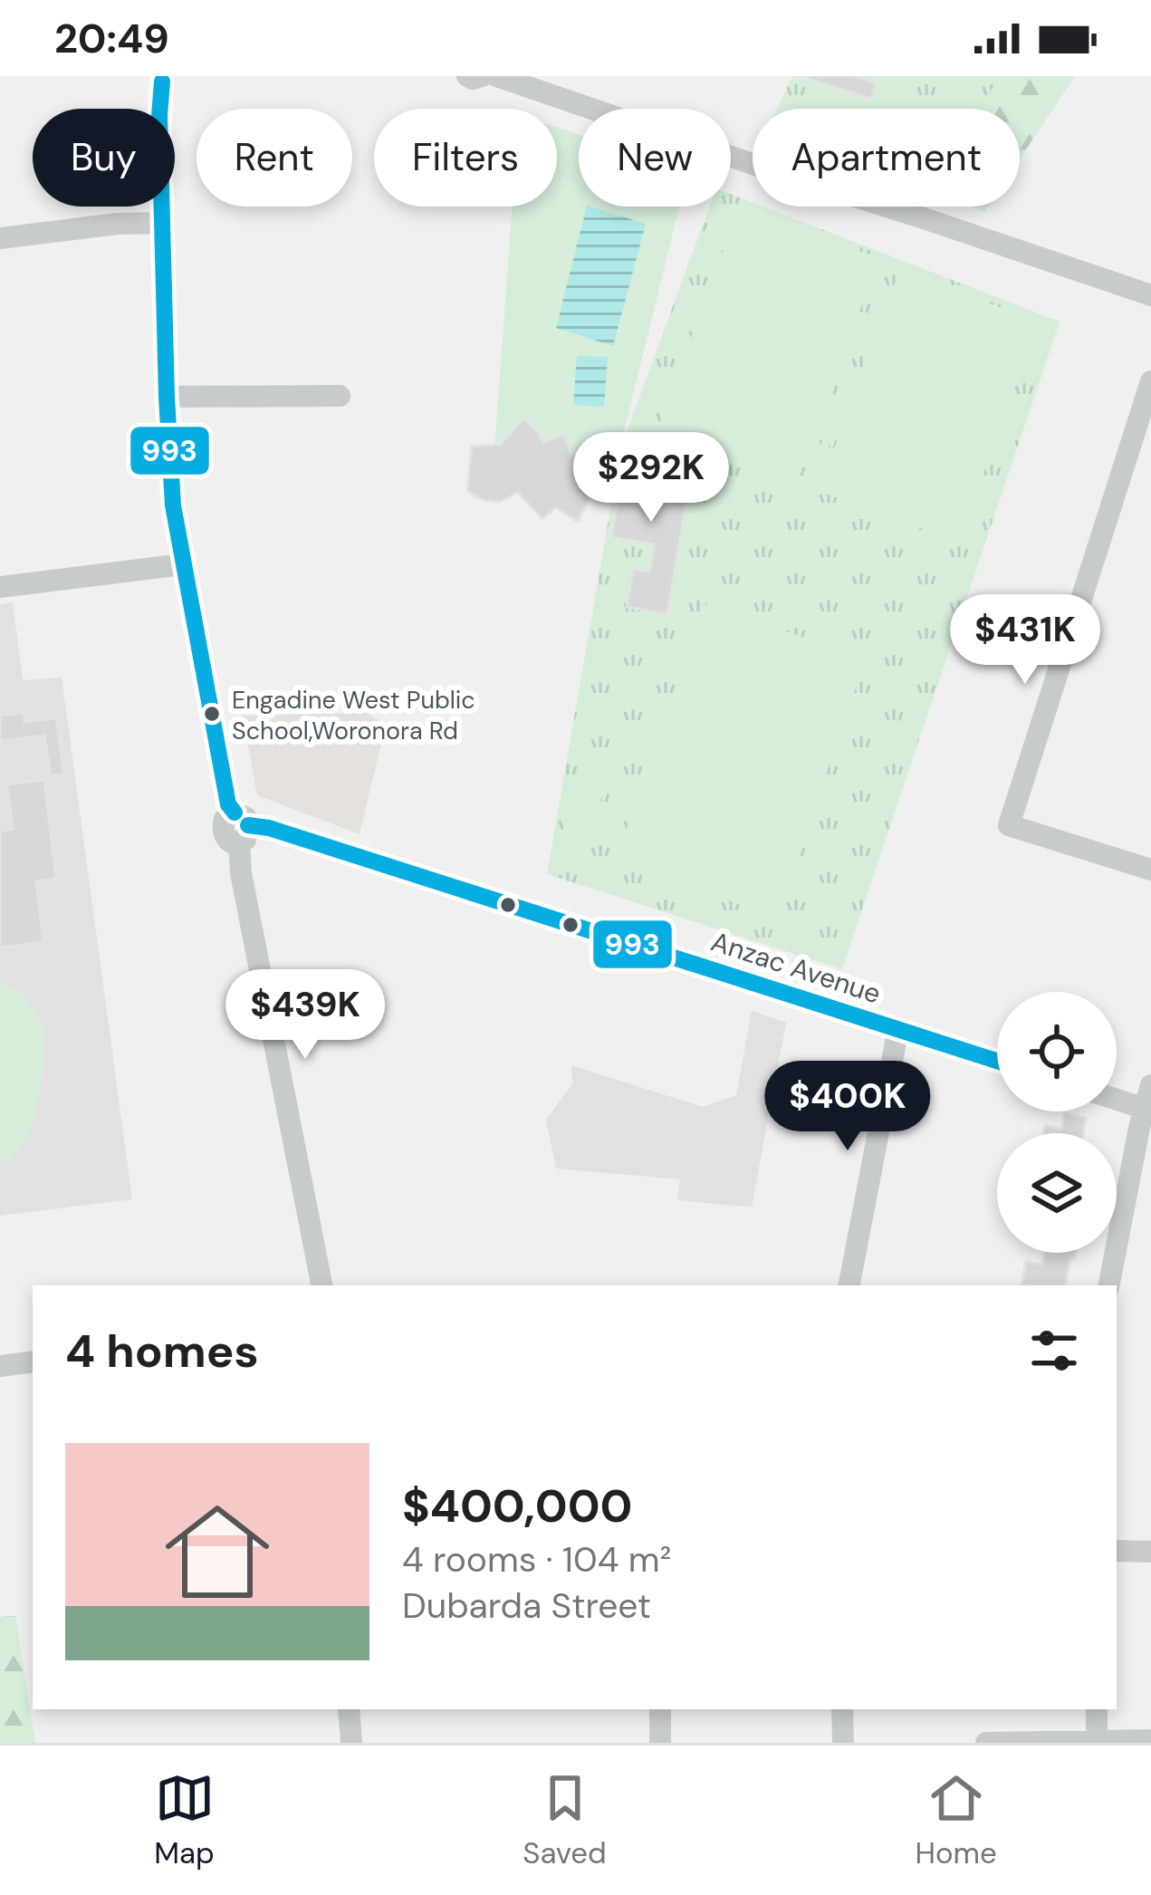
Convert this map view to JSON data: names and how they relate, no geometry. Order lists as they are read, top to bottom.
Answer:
{
  "streets": {
    "street": ["Anzac Avenue"]
  },
  "places": ["Engadine West Public School,Woronora Rd"],
  "lines": ["transit line 993"],
  "page": {
    "status": "20:49",
    "chip": [
      "Buy",
      "Rent",
      "Filters",
      "New",
      "Apartment"
    ],
    "price": [
      "$292K",
      "$431K",
      "$439K",
      "$400K"
    ],
    "heading": "4 homes",
    "list": [
      {
        "name": "$400,000",
        "note": "4 rooms · 104 m² · Dubarda Street"
      }
    ],
    "tabs": ["Map", "Saved", "Home"]
  }
}
